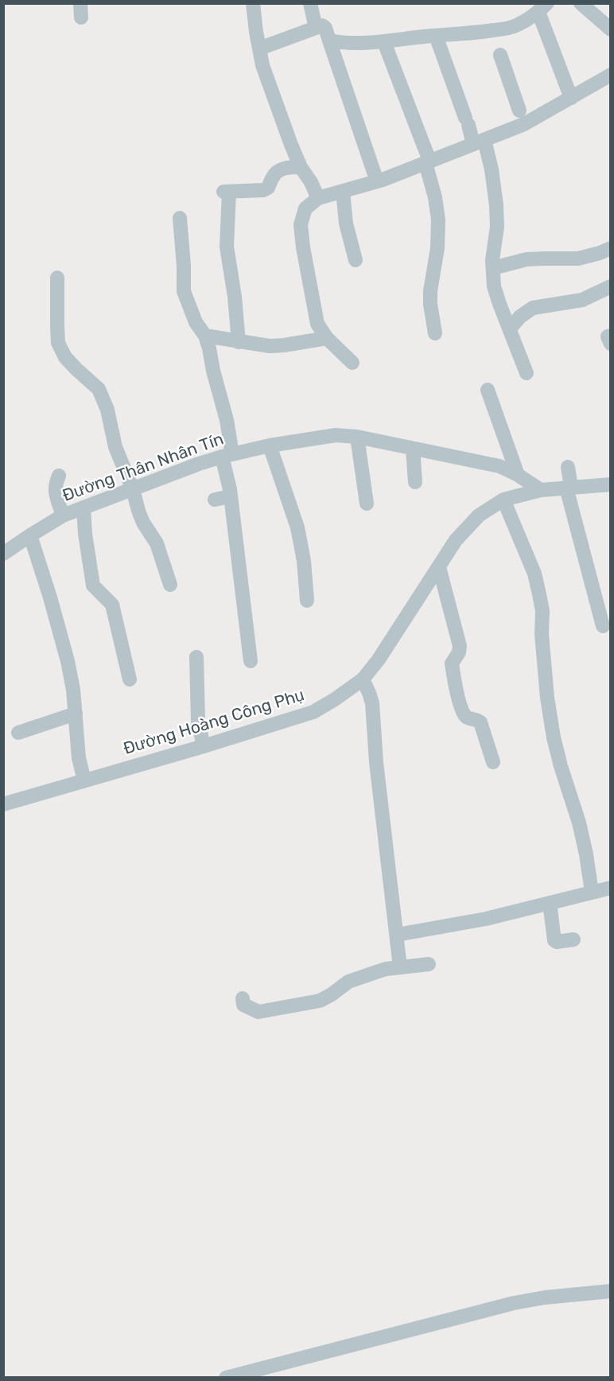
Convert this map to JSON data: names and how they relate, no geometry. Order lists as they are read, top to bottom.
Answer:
{
  "streets": {
    "street": ["Đường Thân Nhân Tín", "Đường Hoàng Công Phụ"]
  },
  "crossings": [
    ["Đường Thân Nhân Tín", "Đường Hoàng Công Phụ"]
  ]
}
